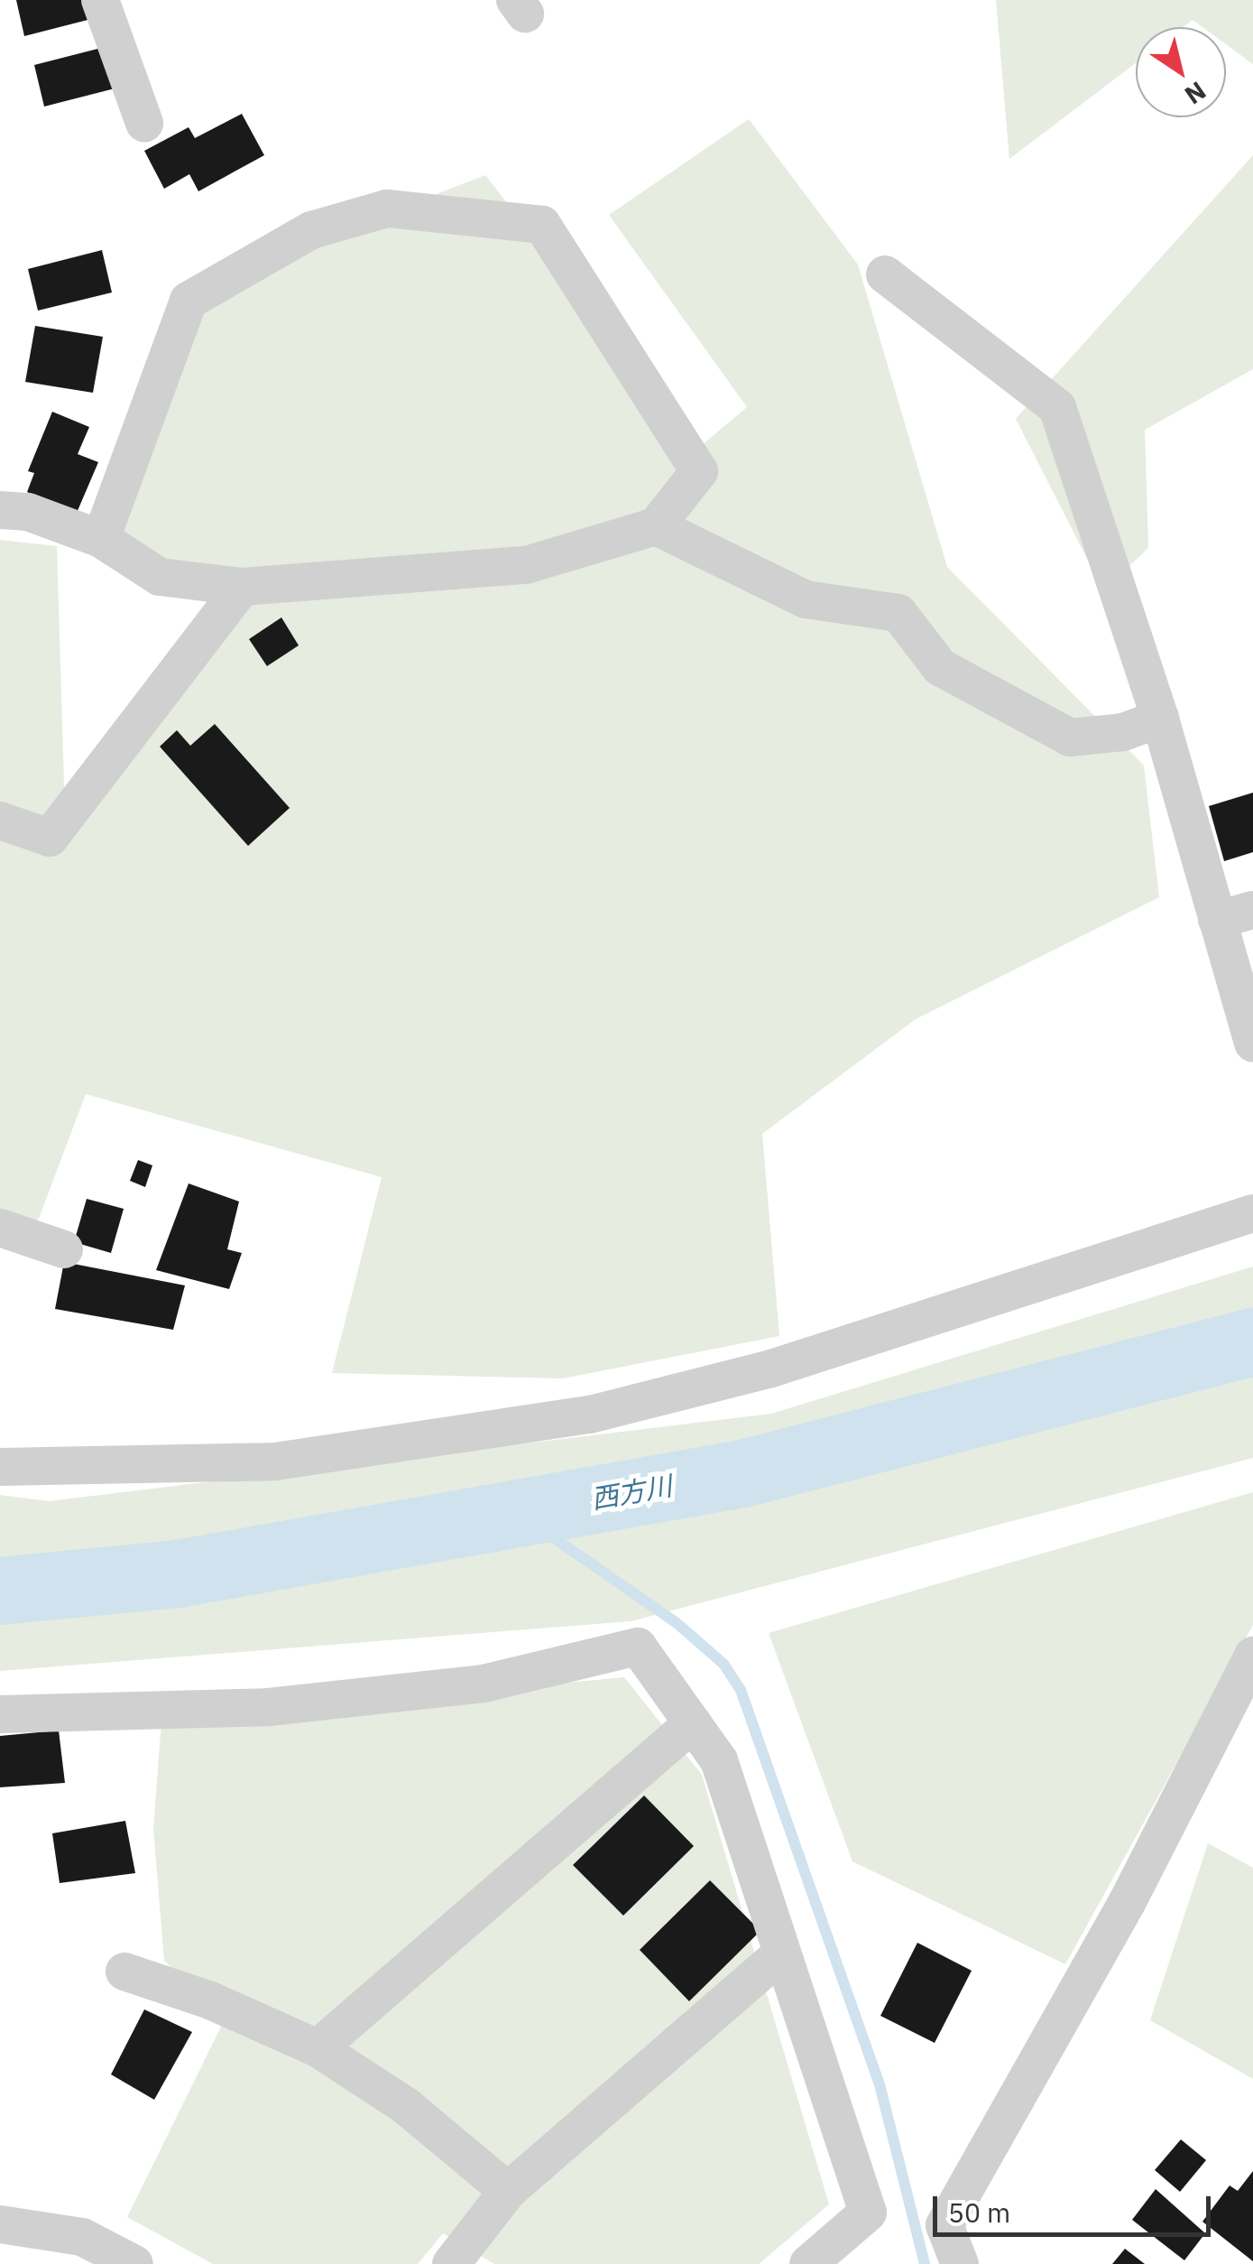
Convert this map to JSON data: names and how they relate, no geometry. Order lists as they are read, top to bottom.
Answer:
{
  "water": ["西方川"],
  "scale_bar": "50 m",
  "north": "bottom right"
}
